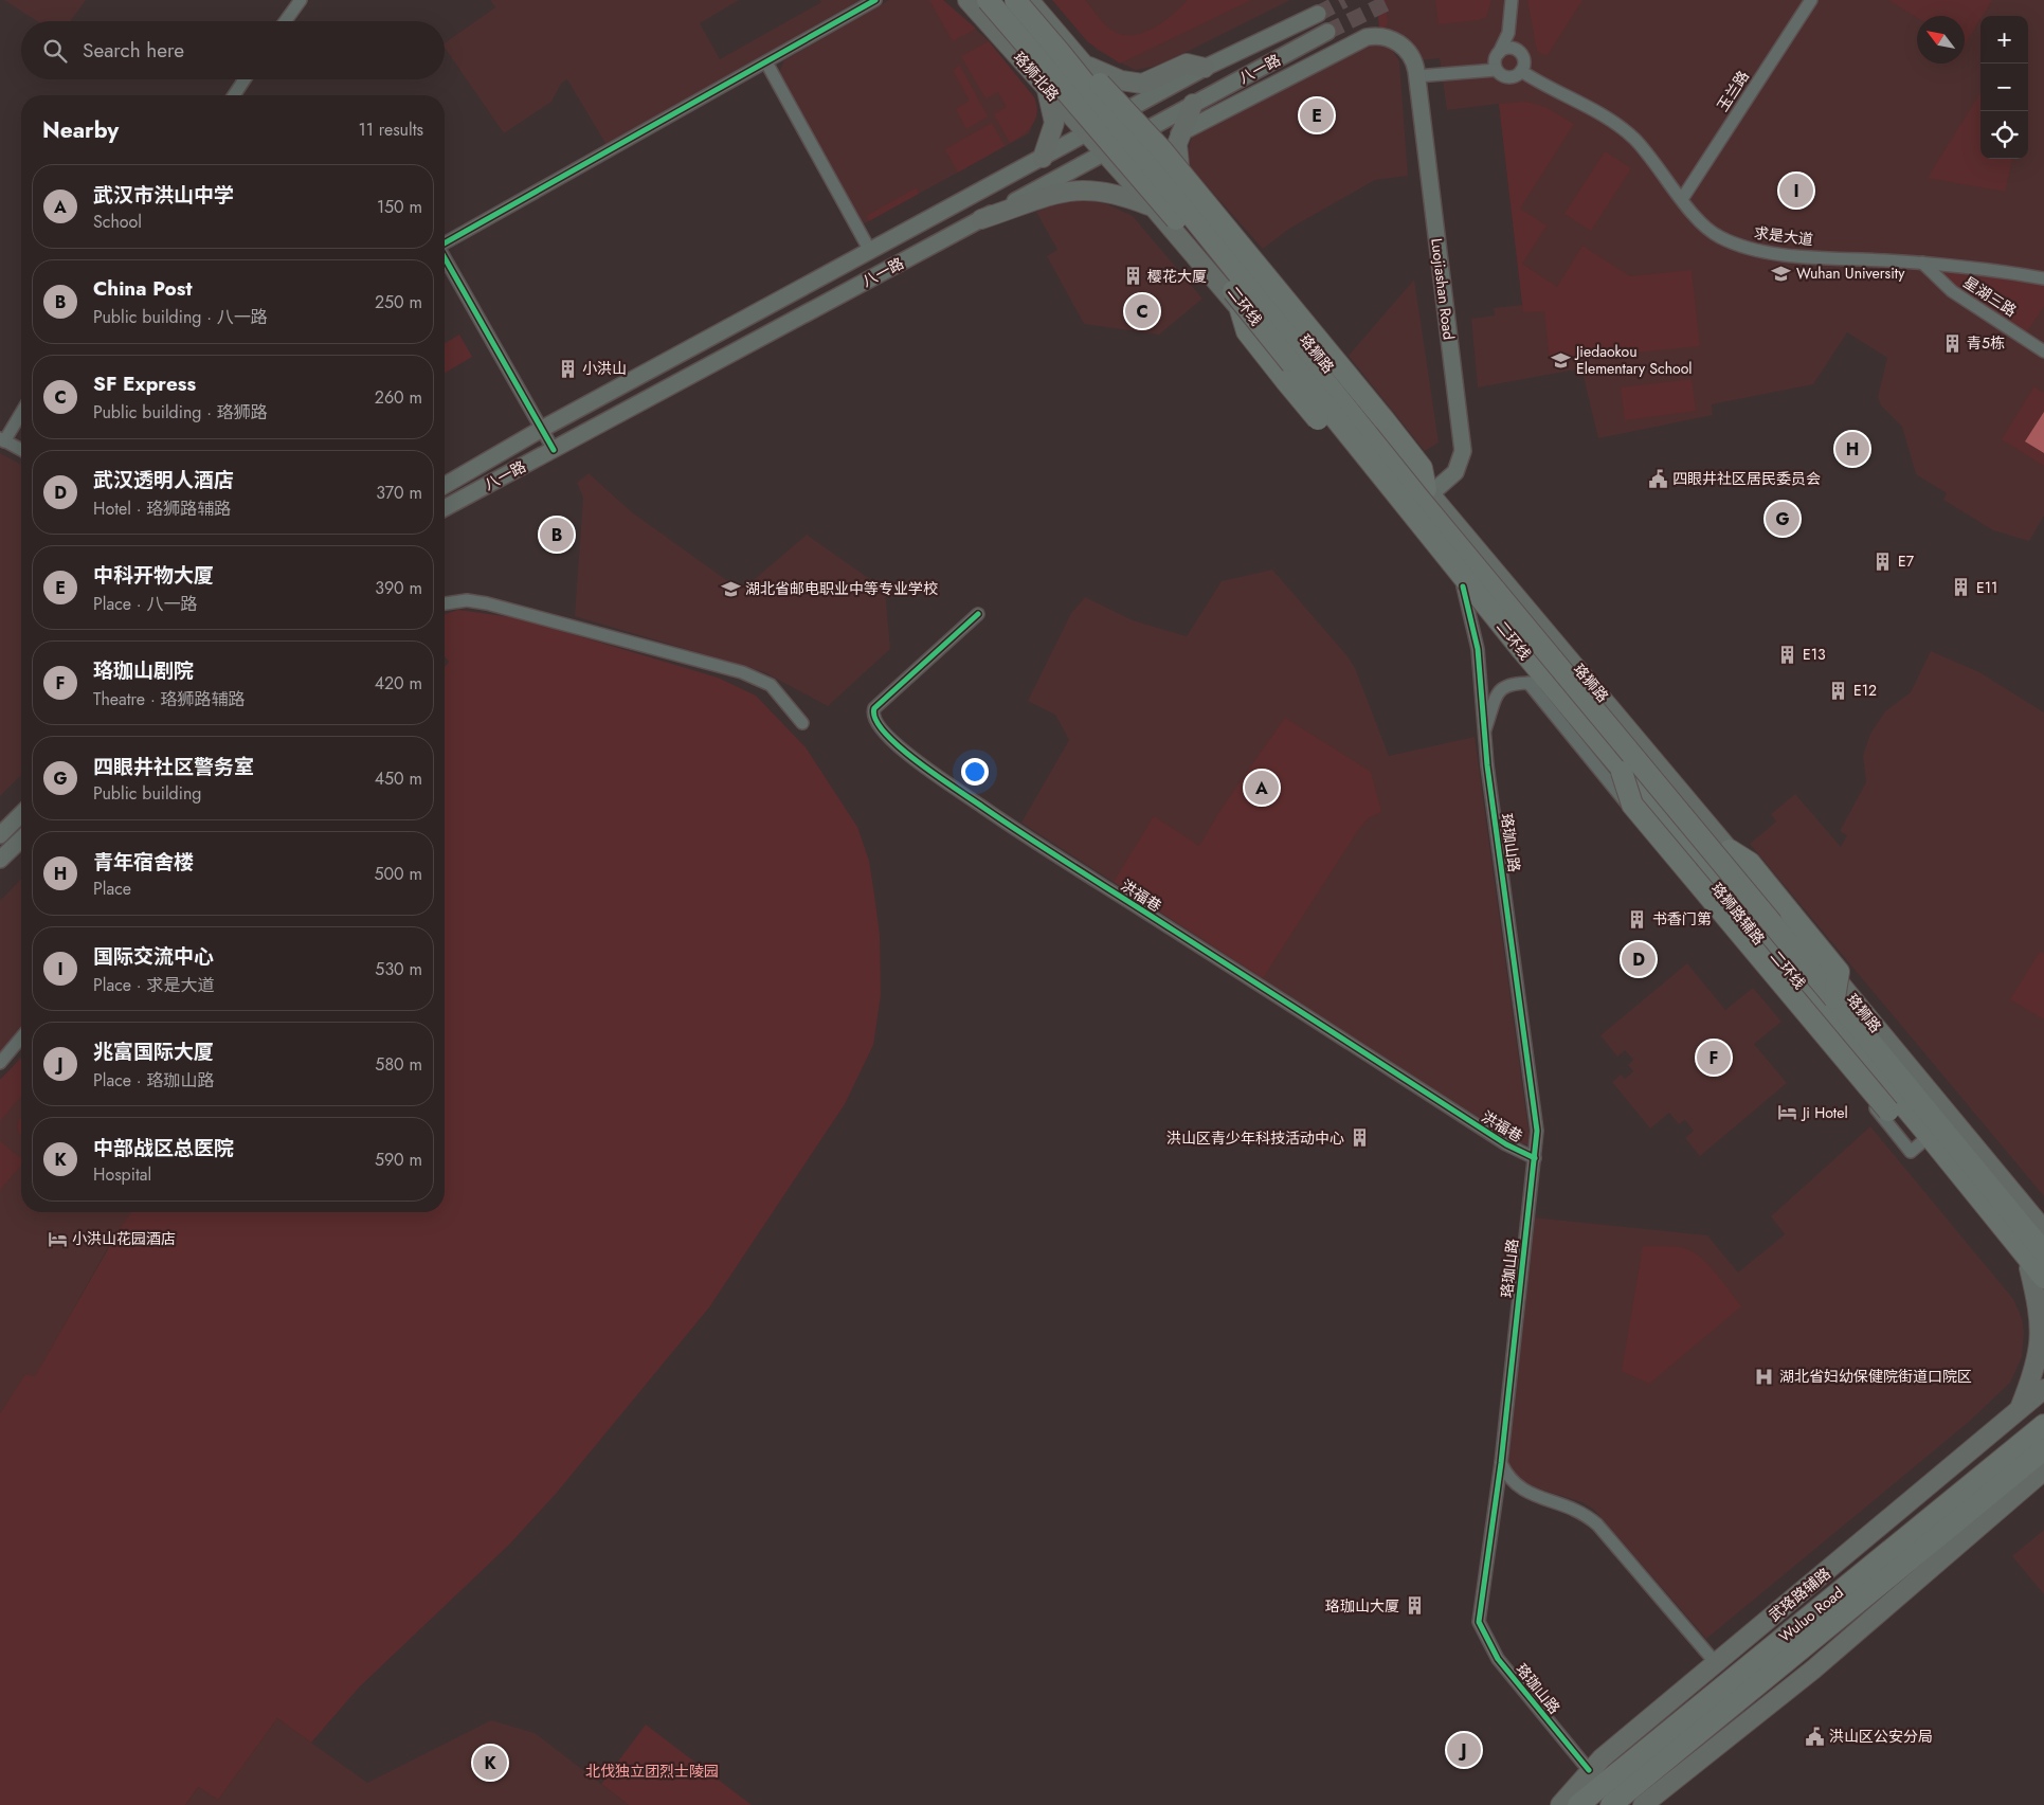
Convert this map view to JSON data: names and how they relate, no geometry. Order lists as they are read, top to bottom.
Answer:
{
  "streets": {
    "highway": ["二环线", "Wuluo Road"],
    "main road": [
      "八一路",
      "珞狮北路",
      "Luojiashan Road",
      "珞狮路",
      "武珞路辅路"
    ],
    "street": [
      "玉兰路",
      "求是大道",
      "星湖三路",
      "珞珈山路",
      "洪福巷"
    ]
  },
  "crossings": [
    ["八一路", "珞狮北路"],
    ["八一路", "珞狮路"],
    ["玉兰路", "求是大道"],
    ["求是大道", "星湖三路"],
    ["Luojiashan Road", "珞狮路"],
    ["珞珈山路", "洪福巷"],
    ["珞珈山路", "武珞路辅路"]
  ],
  "parks": ["北伐独立团烈士陵园"],
  "places": {
    "school or university": ["Wuhan University", "Jiedaokou Elementary School", "湖北省邮电职业中等专业学校"],
    "building": [
      "樱花大厦",
      "青5栋",
      "小洪山",
      "E7",
      "E11",
      "E13",
      "E12",
      "书香门第",
      "洪山区青少年科技活动中心",
      "珞珈山大厦"
    ],
    "public building": ["四眼井社区居民委员会", "洪山区公安分局"],
    "hotel": ["Ji Hotel", "小洪山花园酒店"],
    "hospital": ["湖北省妇幼保健院街道口院区"]
  },
  "north": "top left",
  "page": {
    "map_buttons": ["+", "−"],
    "search": "Search here",
    "heading": ["Nearby", "11 results"],
    "pins": [
      "E",
      "I",
      "C",
      "H",
      "G",
      "B",
      "A",
      "D",
      "F",
      "J",
      "K"
    ],
    "list": [
      {
        "mark": "A",
        "name": "武汉市洪山中学",
        "note": "School",
        "value": "150 m"
      },
      {
        "mark": "B",
        "name": "China Post",
        "note": "Public building · 八一路",
        "value": "250 m"
      },
      {
        "mark": "C",
        "name": "SF Express",
        "note": "Public building · 珞狮路",
        "value": "260 m"
      },
      {
        "mark": "D",
        "name": "武汉透明人酒店",
        "note": "Hotel · 珞狮路辅路",
        "value": "370 m"
      },
      {
        "mark": "E",
        "name": "中科开物大厦",
        "note": "Place · 八一路",
        "value": "390 m"
      },
      {
        "mark": "F",
        "name": "珞珈山剧院",
        "note": "Theatre · 珞狮路辅路",
        "value": "420 m"
      },
      {
        "mark": "G",
        "name": "四眼井社区警务室",
        "note": "Public building",
        "value": "450 m"
      },
      {
        "mark": "H",
        "name": "青年宿舍楼",
        "note": "Place",
        "value": "500 m"
      },
      {
        "mark": "I",
        "name": "国际交流中心",
        "note": "Place · 求是大道",
        "value": "530 m"
      },
      {
        "mark": "J",
        "name": "兆富国际大厦",
        "note": "Place · 珞珈山路",
        "value": "580 m"
      },
      {
        "mark": "K",
        "name": "中部战区总医院",
        "note": "Hospital",
        "value": "590 m"
      }
    ]
  }
}
